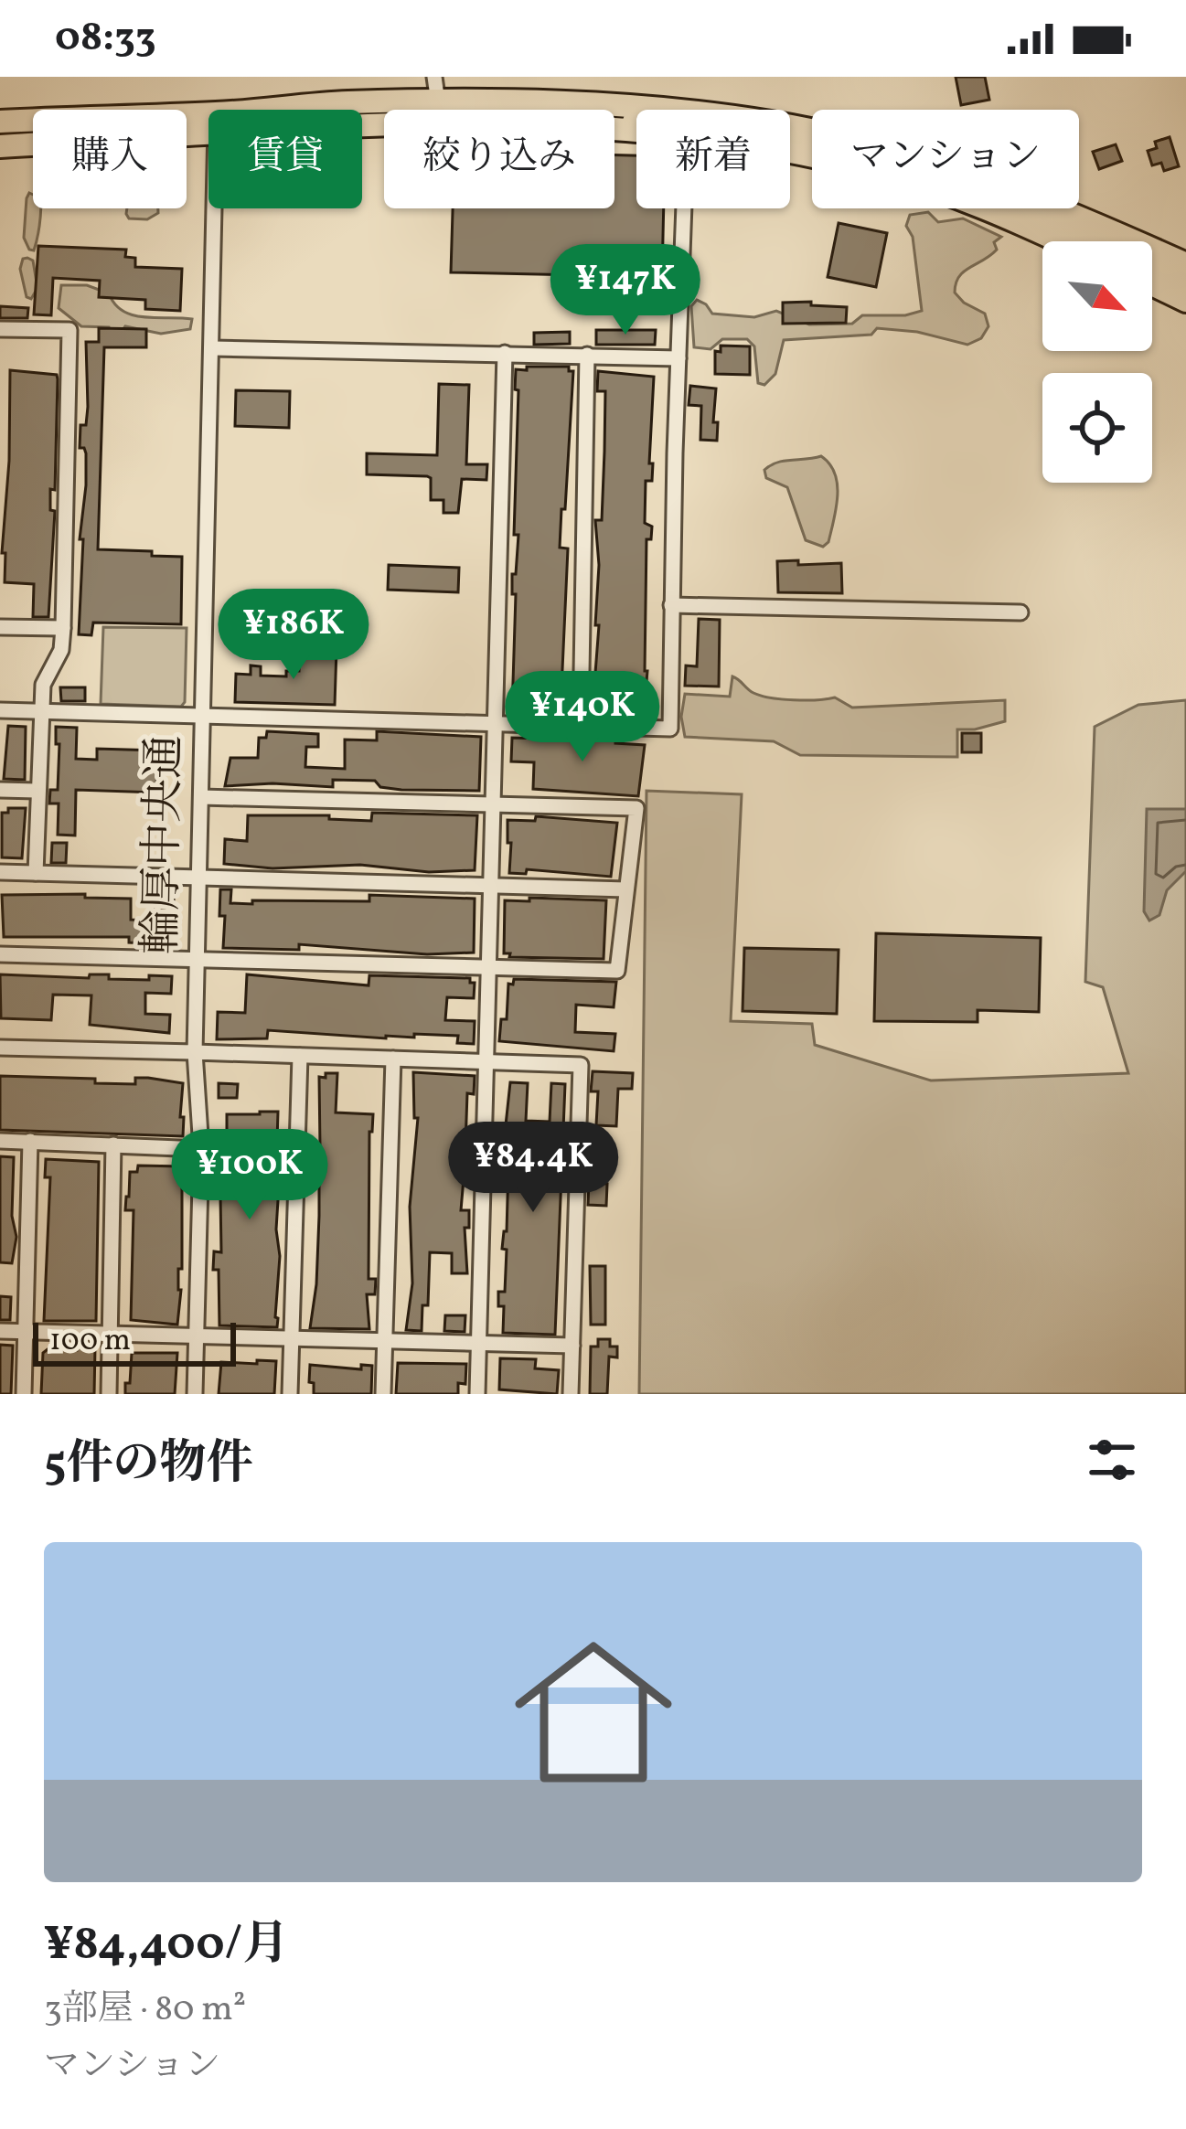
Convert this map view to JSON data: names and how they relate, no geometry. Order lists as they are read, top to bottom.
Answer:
{
  "streets": {
    "street": ["輪厚中央通"]
  },
  "scale_bar": "100 m",
  "north": "bottom right",
  "page": {
    "status": "08:33",
    "chip": [
      "購入",
      "賃貸",
      "絞り込み",
      "新着",
      "マンション"
    ],
    "price": [
      "¥147K",
      "¥186K",
      "¥140K",
      "¥84.4K",
      "¥100K"
    ],
    "scale": "100 m",
    "heading": "5件の物件",
    "list": [
      {
        "name": "¥84,400/月",
        "note": "3部屋 · 80 m² · マンション"
      }
    ]
  }
}
